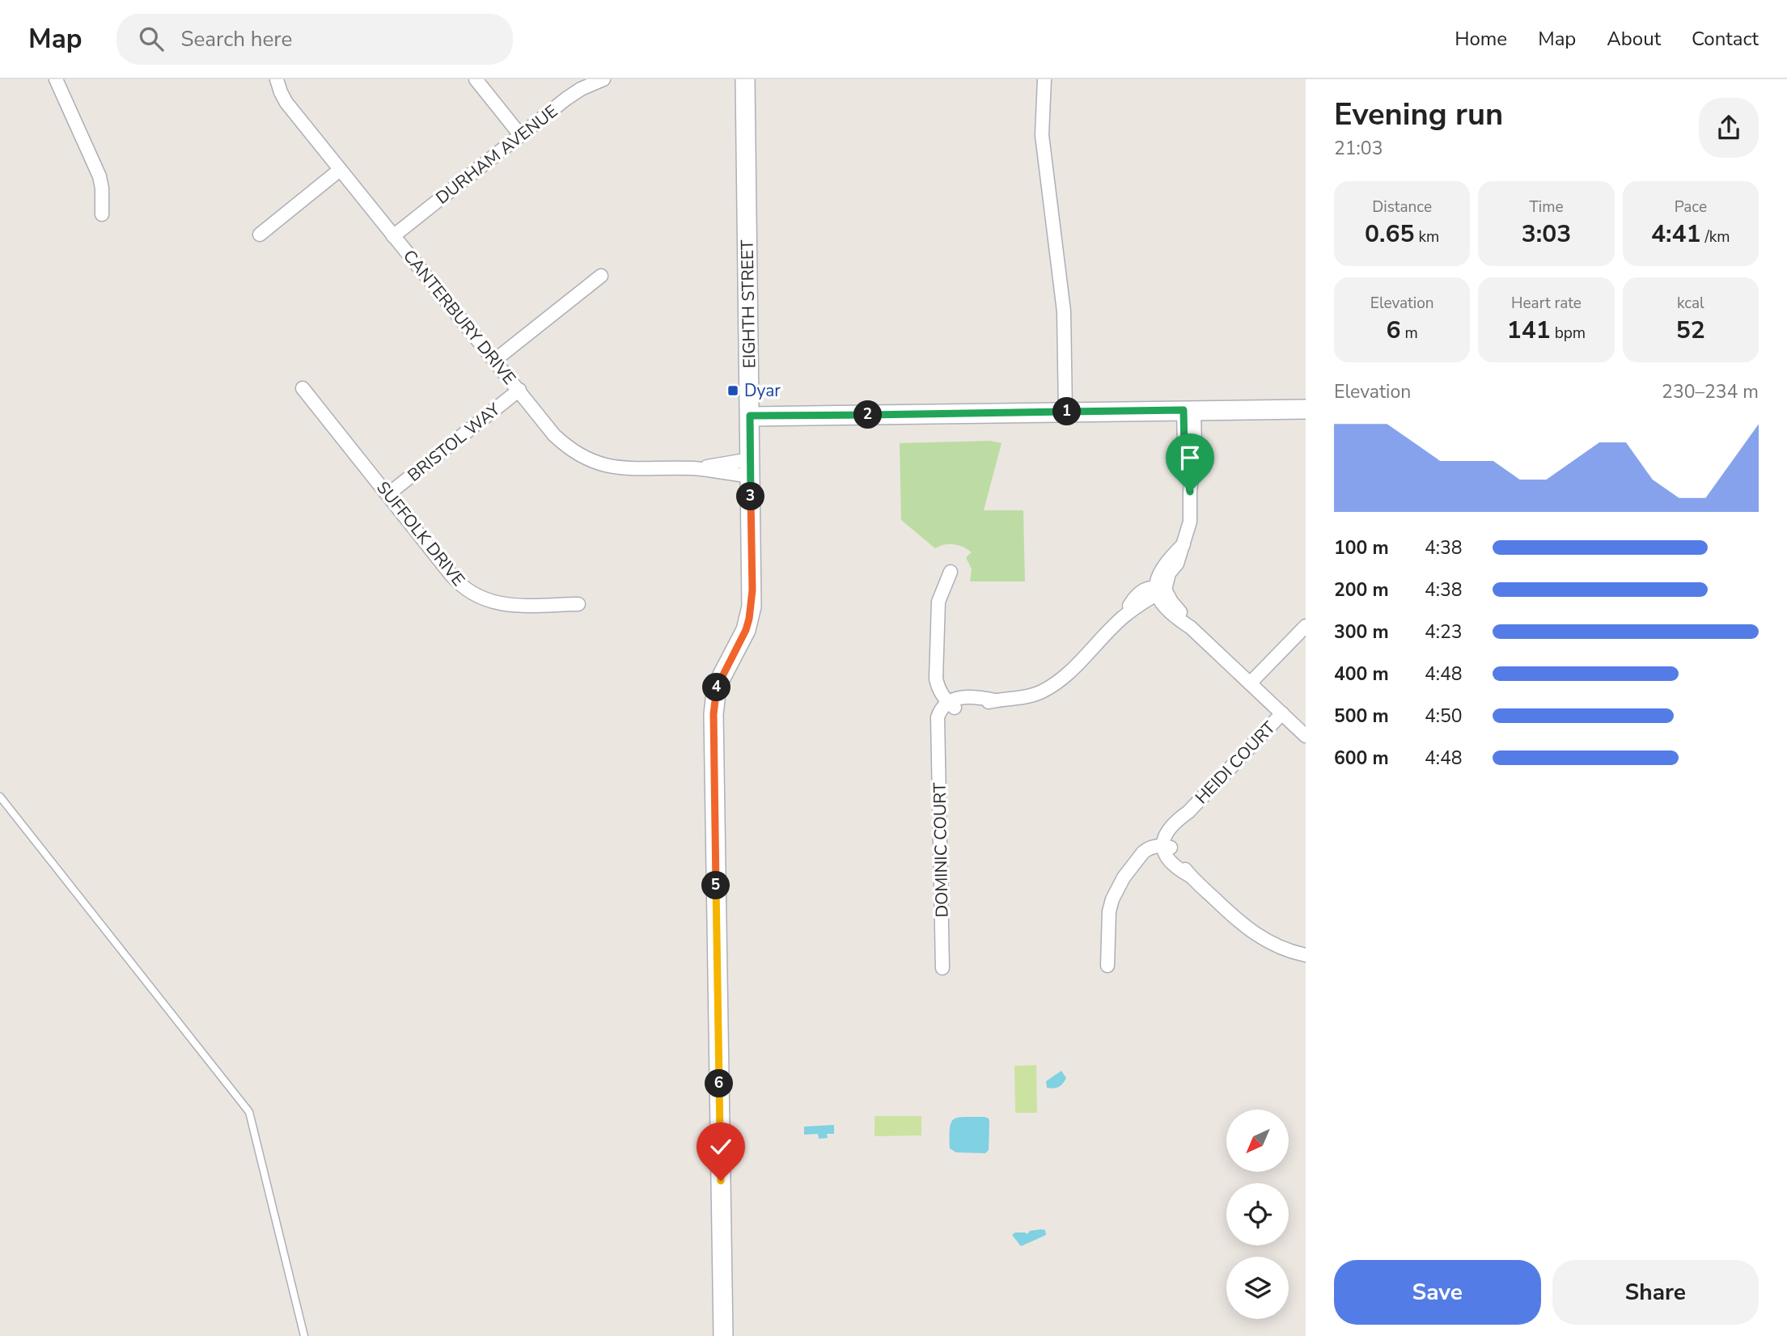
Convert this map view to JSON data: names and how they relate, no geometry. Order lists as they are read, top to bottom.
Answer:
{
  "streets": {
    "street": [
      "DURHAM AVENUE",
      "EIGHTH STREET",
      "CANTERBURY DRIVE",
      "BRISTOL WAY",
      "SUFFOLK DRIVE",
      "HEIDI COURT",
      "DOMINIC COURT"
    ]
  },
  "crossings": [
    ["DURHAM AVENUE", "CANTERBURY DRIVE"],
    ["EIGHTH STREET", "CANTERBURY DRIVE"],
    ["CANTERBURY DRIVE", "BRISTOL WAY"],
    ["BRISTOL WAY", "SUFFOLK DRIVE"]
  ],
  "places": {
    "transit": ["Dyar"]
  },
  "north": "bottom left",
  "page": {
    "header": "Map",
    "search": "Search here",
    "nav": [
      "Home",
      "Map",
      "About",
      "Contact"
    ],
    "heading": ["Evening run", "21:03"],
    "stats": [
      ["Distance", "0.65 km"],
      ["Time", "3:03"],
      ["Pace", "4:41 /km"],
      ["Elevation", "6 m"],
      ["Heart rate", "141 bpm"],
      ["kcal", "52"]
    ],
    "chart": ["Elevation", "230–234 m"],
    "pins": [
      "1",
      "2",
      "3",
      "4",
      "5",
      "6"
    ],
    "list": [
      {
        "name": "100 m",
        "note": "4:38"
      },
      {
        "name": "200 m",
        "note": "4:38"
      },
      {
        "name": "300 m",
        "note": "4:23"
      },
      {
        "name": "400 m",
        "note": "4:48"
      },
      {
        "name": "500 m",
        "note": "4:50"
      },
      {
        "name": "600 m",
        "note": "4:48"
      }
    ],
    "buttons": ["Save", "Share"]
  }
}
